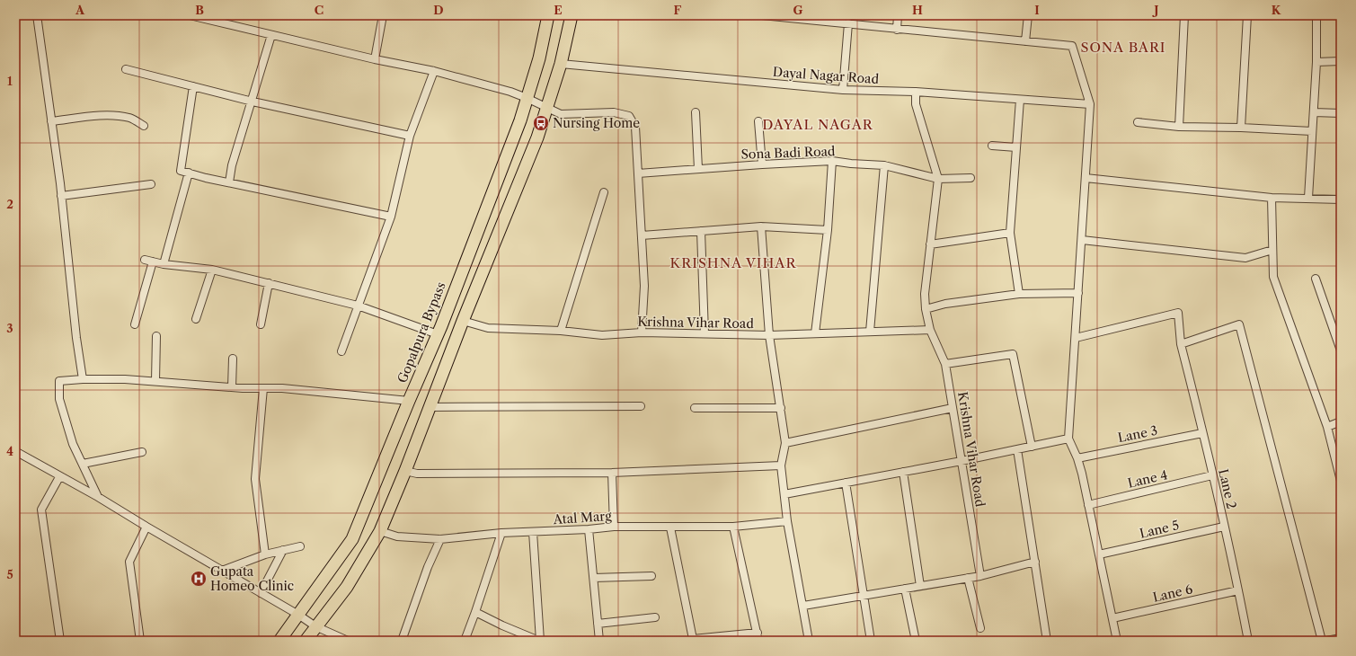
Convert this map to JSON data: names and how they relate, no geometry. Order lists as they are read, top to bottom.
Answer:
{
  "streets": {
    "main road": ["Gopalpura Bypass"],
    "street": [
      "Dayal Nagar Road",
      "Sona Badi Road",
      "Krishna Vihar Road",
      "Lane 3",
      "Lane 4",
      "Lane 2",
      "Atal Marg",
      "Lane 5",
      "Lane 6"
    ]
  },
  "crossings": [
    ["Dayal Nagar Road", "Krishna Vihar Road"],
    ["Sona Badi Road", "Krishna Vihar Road"],
    ["Lane 3", "Lane 2"],
    ["Lane 4", "Lane 2"],
    ["Lane 2", "Lane 5"],
    ["Lane 2", "Lane 6"]
  ],
  "districts": ["SONA BARI", "DAYAL NAGAR", "KRISHNA VIHAR"],
  "places": {
    "bus stop": ["Nursing Home"],
    "hospital": ["Gupata Homeo Clinic"]
  },
  "grid": {
    "columns": [
      "A",
      "B",
      "C",
      "D",
      "E",
      "F",
      "G",
      "H",
      "I",
      "J",
      "K"
    ],
    "rows": [
      "1",
      "2",
      "3",
      "4",
      "5"
    ]
  }
}
